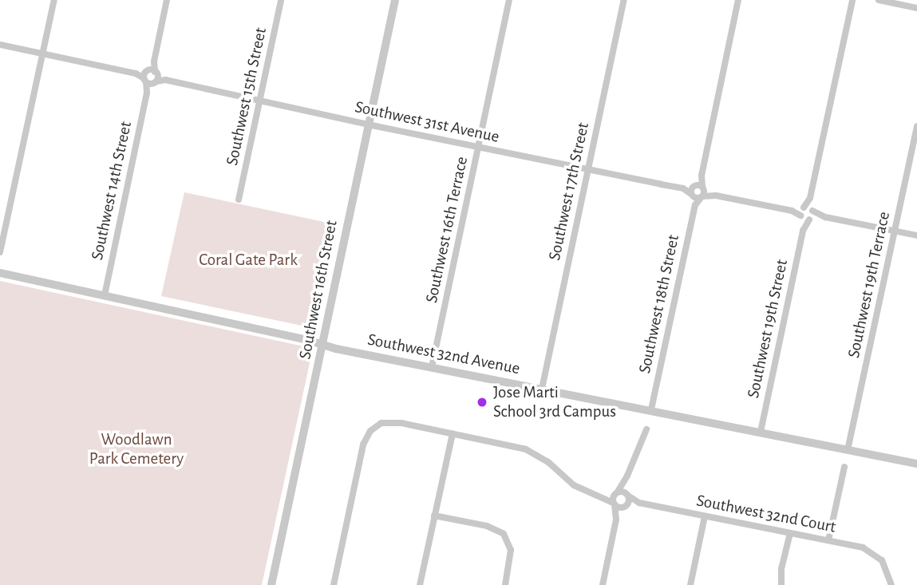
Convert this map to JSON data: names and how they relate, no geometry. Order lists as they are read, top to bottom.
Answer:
{
  "streets": {
    "street": [
      "Southwest 15th Street",
      "Southwest 31st Avenue",
      "Southwest 14th Street",
      "Southwest 17th Street",
      "Southwest 16th Terrace",
      "Southwest 19th Terrace",
      "Southwest 16th Street",
      "Southwest 18th Street",
      "Southwest 19th Street",
      "Southwest 32nd Avenue",
      "Southwest 32nd Court"
    ]
  },
  "crossings": [
    ["Southwest 15th Street", "Southwest 31st Avenue"],
    ["Southwest 31st Avenue", "Southwest 14th Street"],
    ["Southwest 31st Avenue", "Southwest 17th Street"],
    ["Southwest 31st Avenue", "Southwest 16th Terrace"],
    ["Southwest 31st Avenue", "Southwest 16th Street"],
    ["Southwest 31st Avenue", "Southwest 18th Street"],
    ["Southwest 14th Street", "Southwest 32nd Avenue"],
    ["Southwest 17th Street", "Southwest 32nd Avenue"],
    ["Southwest 16th Terrace", "Southwest 32nd Avenue"],
    ["Southwest 19th Terrace", "Southwest 32nd Avenue"],
    ["Southwest 16th Street", "Southwest 32nd Avenue"],
    ["Southwest 18th Street", "Southwest 32nd Avenue"],
    ["Southwest 19th Street", "Southwest 32nd Avenue"]
  ],
  "parks": ["Coral Gate Park", "Woodlawn Park Cemetery"],
  "places": ["Jose Marti School 3rd Campus"]
}
